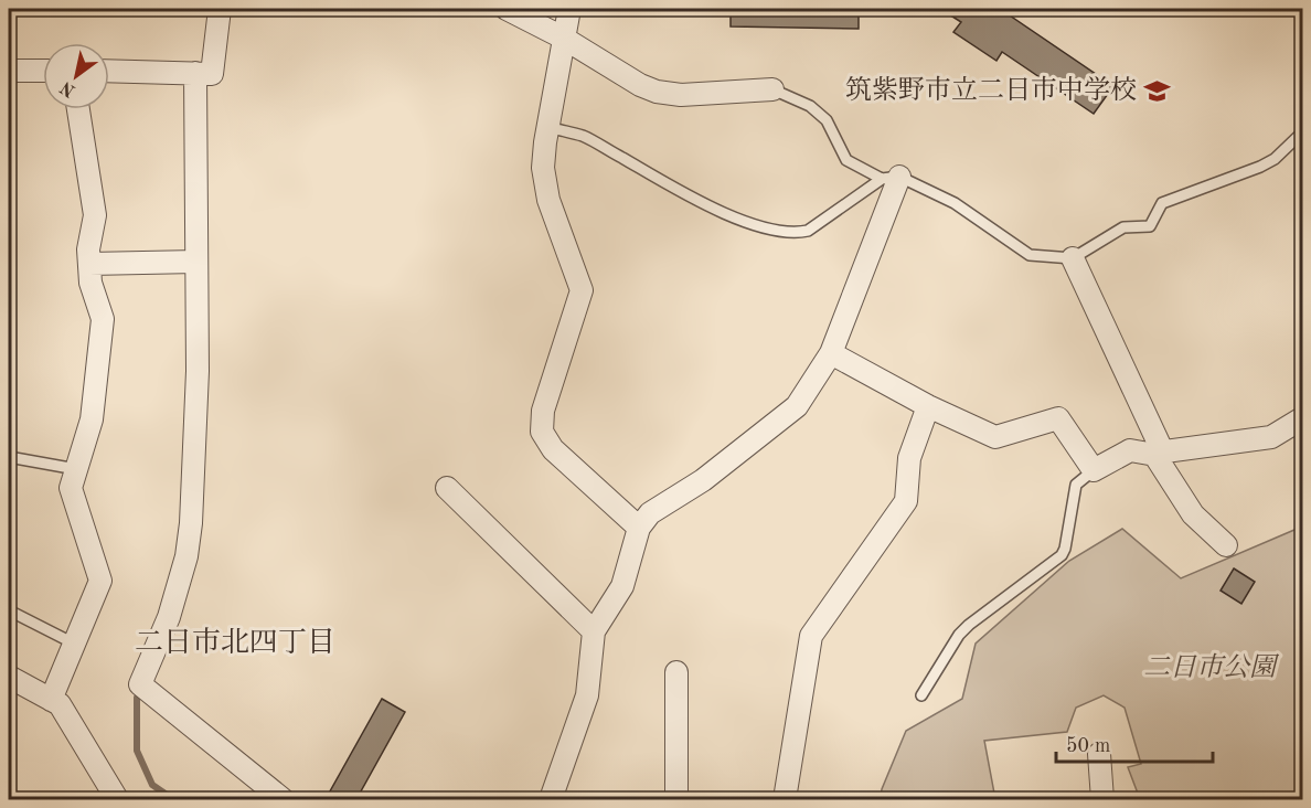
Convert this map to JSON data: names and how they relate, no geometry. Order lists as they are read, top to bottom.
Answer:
{
  "districts": ["二日市北四丁目"],
  "parks": ["二日市公園"],
  "places": {
    "school or university": ["筑紫野市立二日市中学校"]
  },
  "scale_bar": "50 m",
  "north": "bottom left"
}
